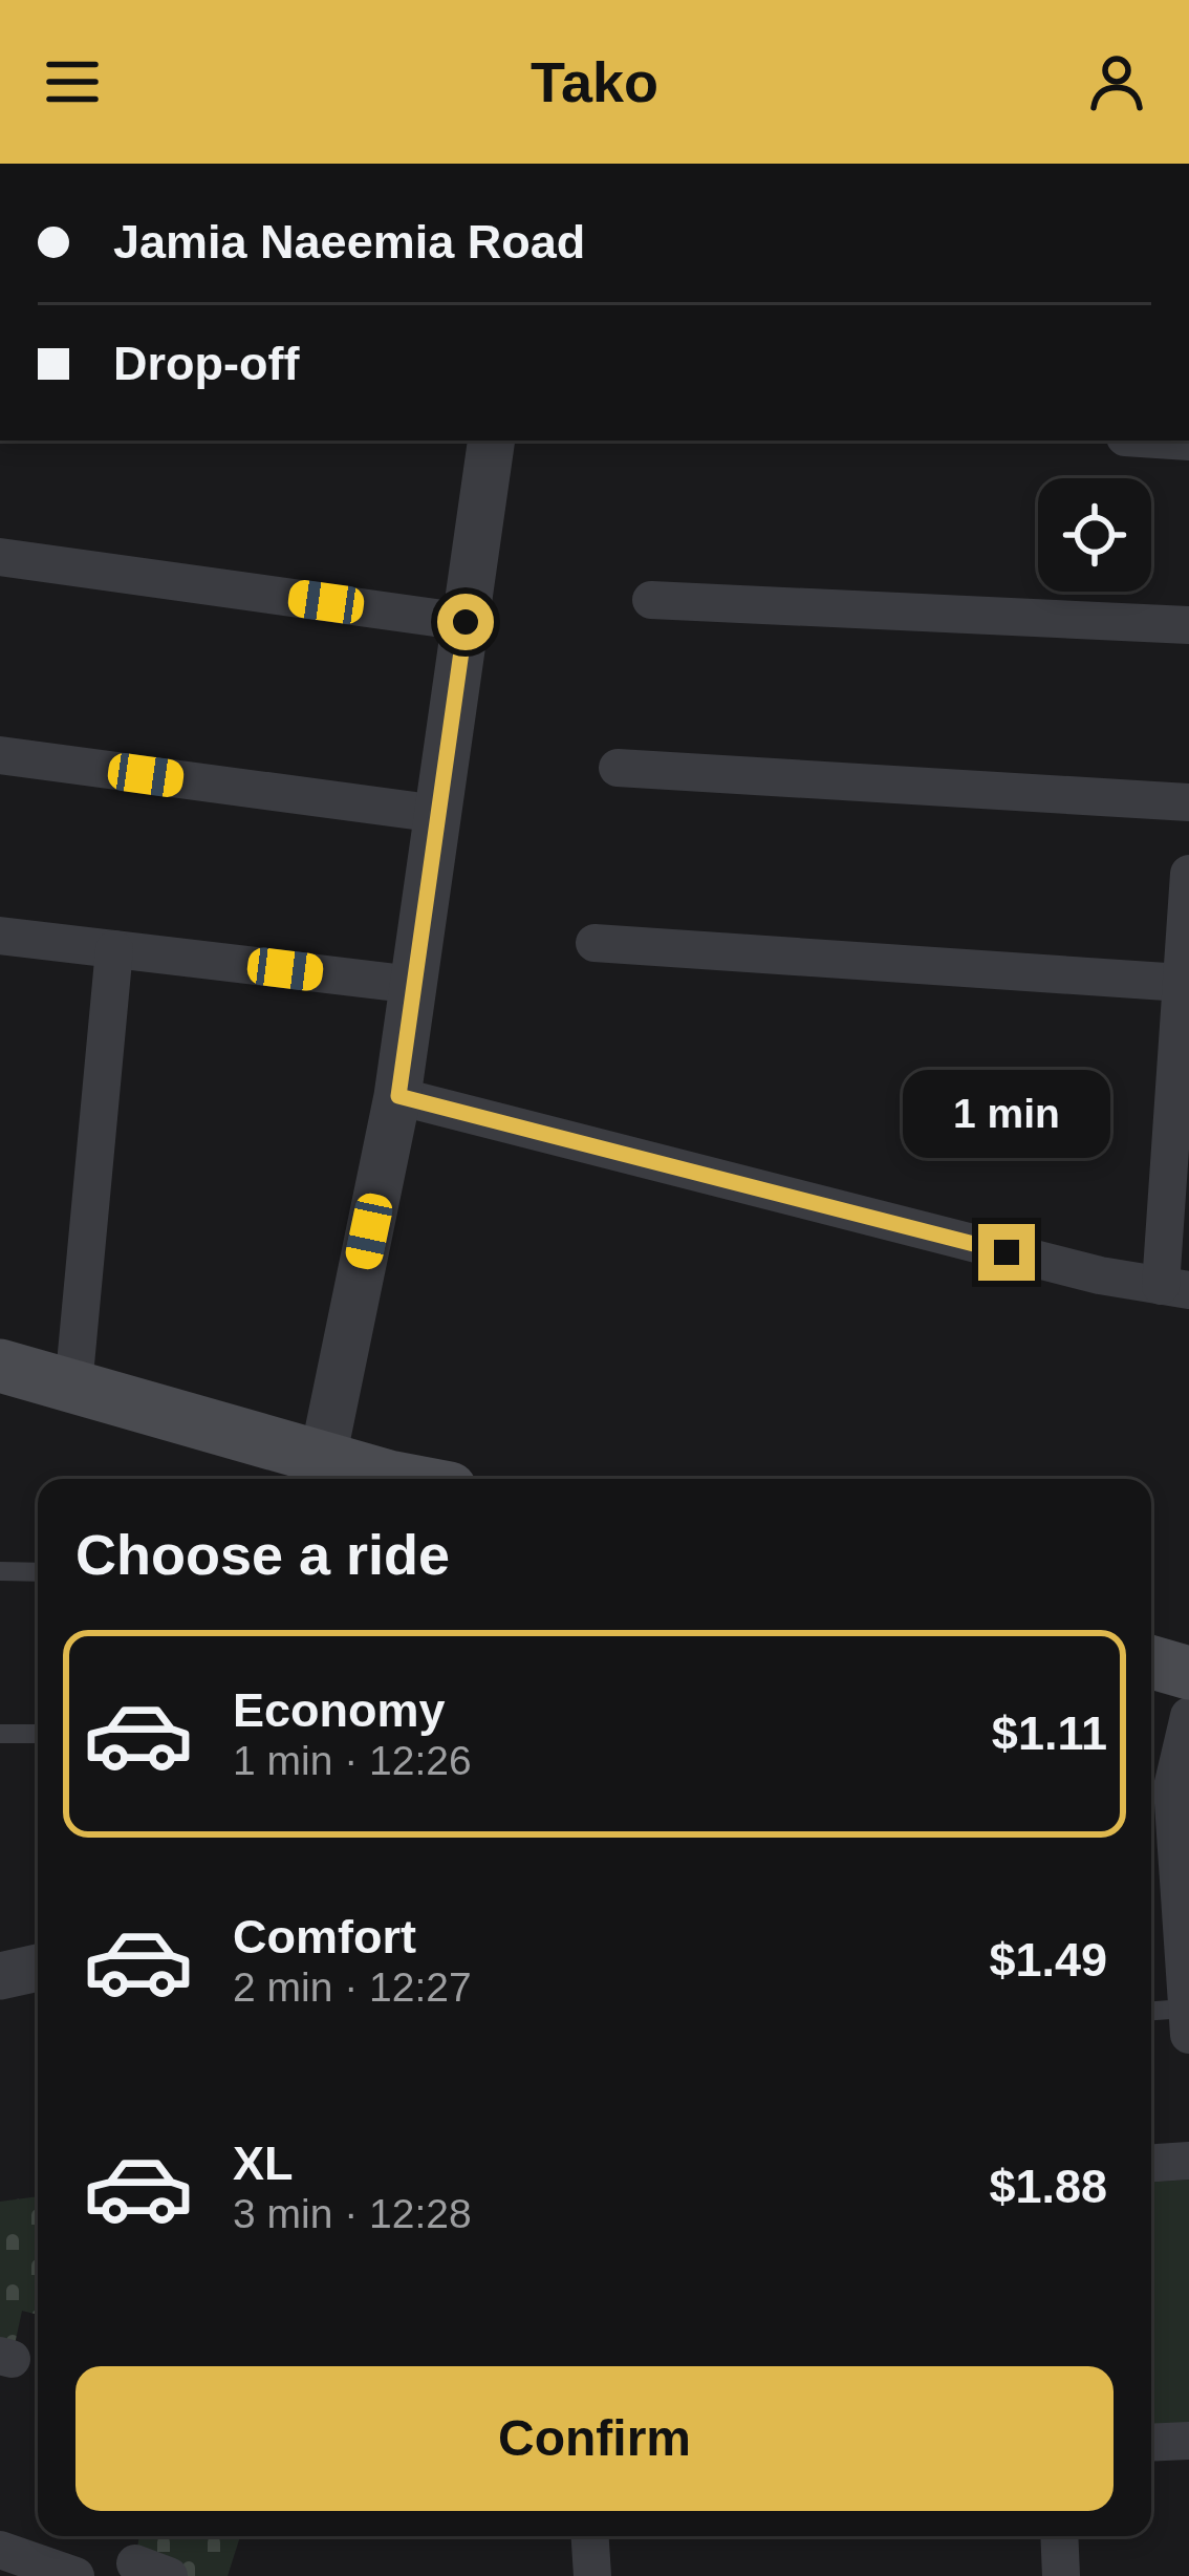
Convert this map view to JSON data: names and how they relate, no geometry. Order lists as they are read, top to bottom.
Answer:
{
  "page": {
    "header": "Tako",
    "banner": ["Jamia Naeemia Road", "Drop-off"],
    "bubble": "1 min",
    "heading": "Choose a ride",
    "list": [
      {
        "name": "Economy",
        "note": "1 min · 12:26",
        "value": "$1.11"
      },
      {
        "name": "Comfort",
        "note": "2 min · 12:27",
        "value": "$1.49"
      },
      {
        "name": "XL",
        "note": "3 min · 12:28",
        "value": "$1.88"
      }
    ],
    "buttons": "Confirm"
  }
}
